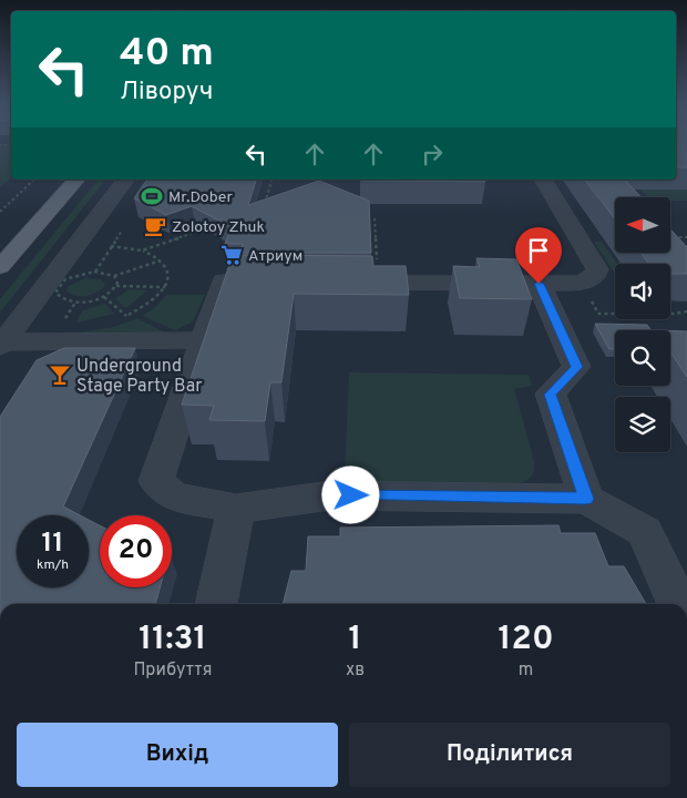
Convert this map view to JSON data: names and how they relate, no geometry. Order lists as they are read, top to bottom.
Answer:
{
  "places": {
    "sports": ["Mr.Dober"],
    "cafe": ["Zolotoy Zhuk"],
    "supermarket": ["Атриум"],
    "bar": ["Underground Stage Party Bar"]
  },
  "north": "left",
  "page": {
    "turn": ["40 m", "Ліворуч"],
    "speed": "11 km/h",
    "limit": "20",
    "eta": [
      "11:31",
      "Прибуття",
      "1",
      "хв",
      "120",
      "m"
    ],
    "buttons": ["Вихід", "Поділитися"]
  }
}
